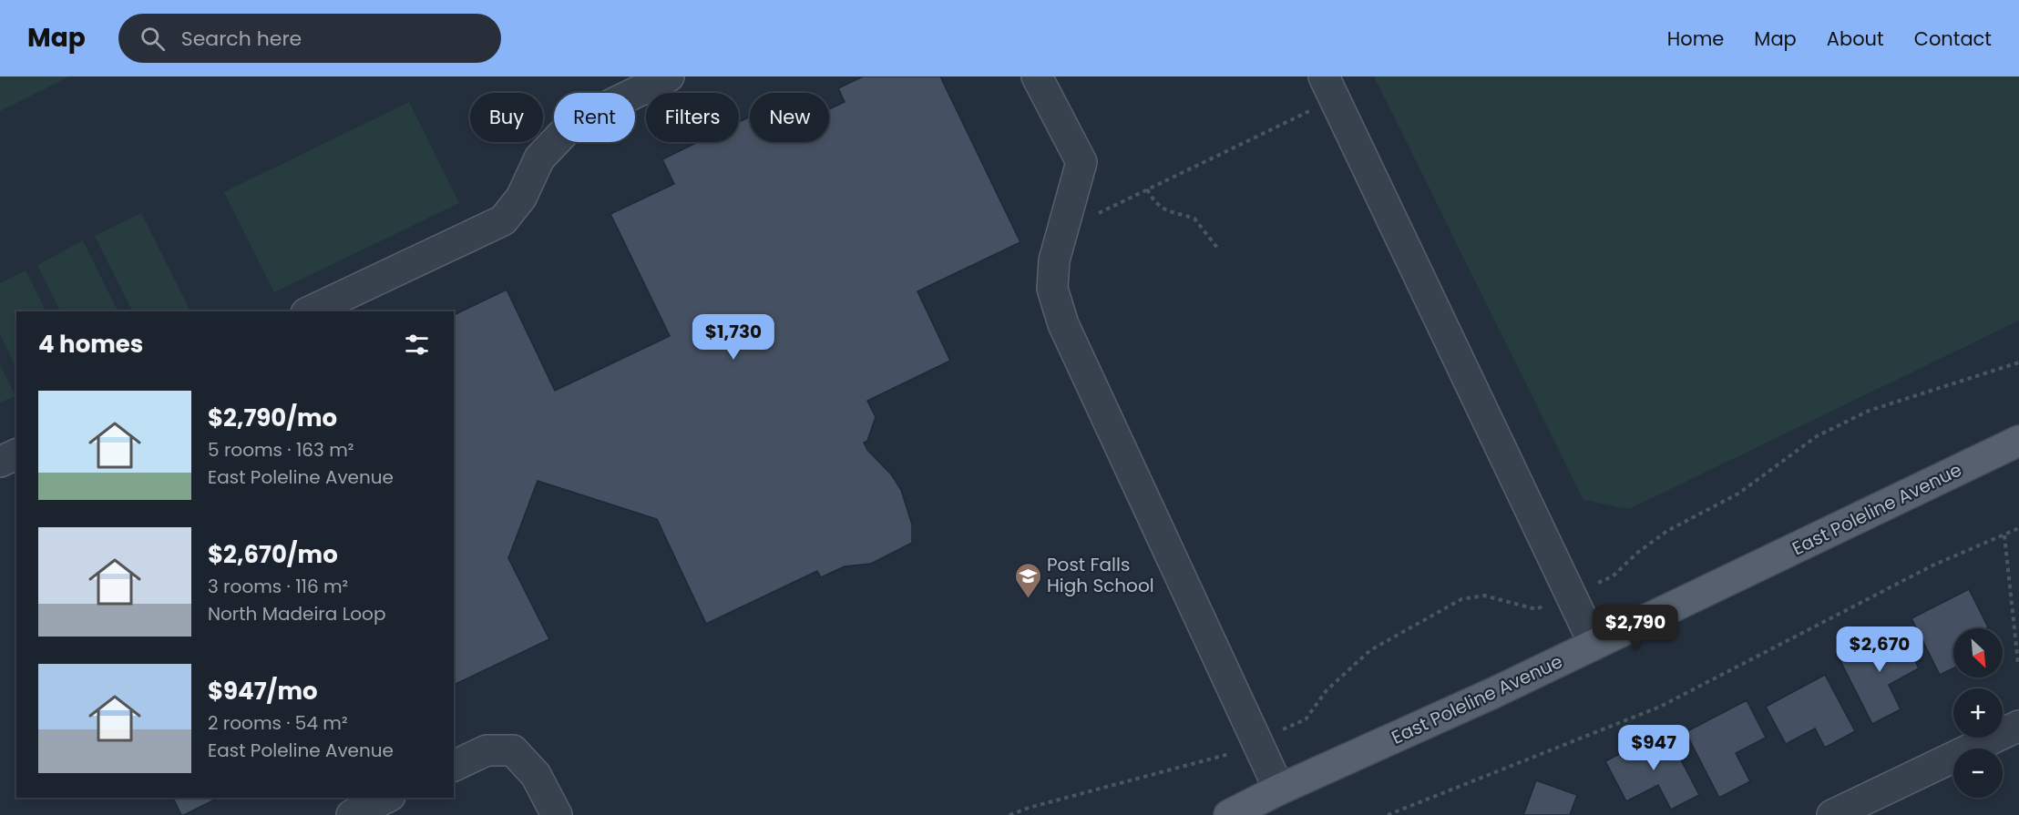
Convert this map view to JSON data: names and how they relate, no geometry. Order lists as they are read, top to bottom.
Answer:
{
  "streets": {
    "main road": ["East Poleline Avenue"]
  },
  "places": {
    "school or university": ["Post Falls High School"]
  },
  "north": "bottom right",
  "page": {
    "header": "Map",
    "search": "Search here",
    "nav": [
      "Home",
      "Map",
      "About",
      "Contact"
    ],
    "chip": [
      "Buy",
      "Rent",
      "Filters",
      "New"
    ],
    "heading": "4 homes",
    "price": [
      "$1,730",
      "$2,790",
      "$2,670",
      "$947"
    ],
    "list": [
      {
        "name": "$2,790/mo",
        "note": "5 rooms · 163 m² · East Poleline Avenue"
      },
      {
        "name": "$2,670/mo",
        "note": "3 rooms · 116 m² · North Madeira Loop"
      },
      {
        "name": "$947/mo",
        "note": "2 rooms · 54 m² · East Poleline Avenue"
      }
    ],
    "map_buttons": ["+", "−"]
  }
}
